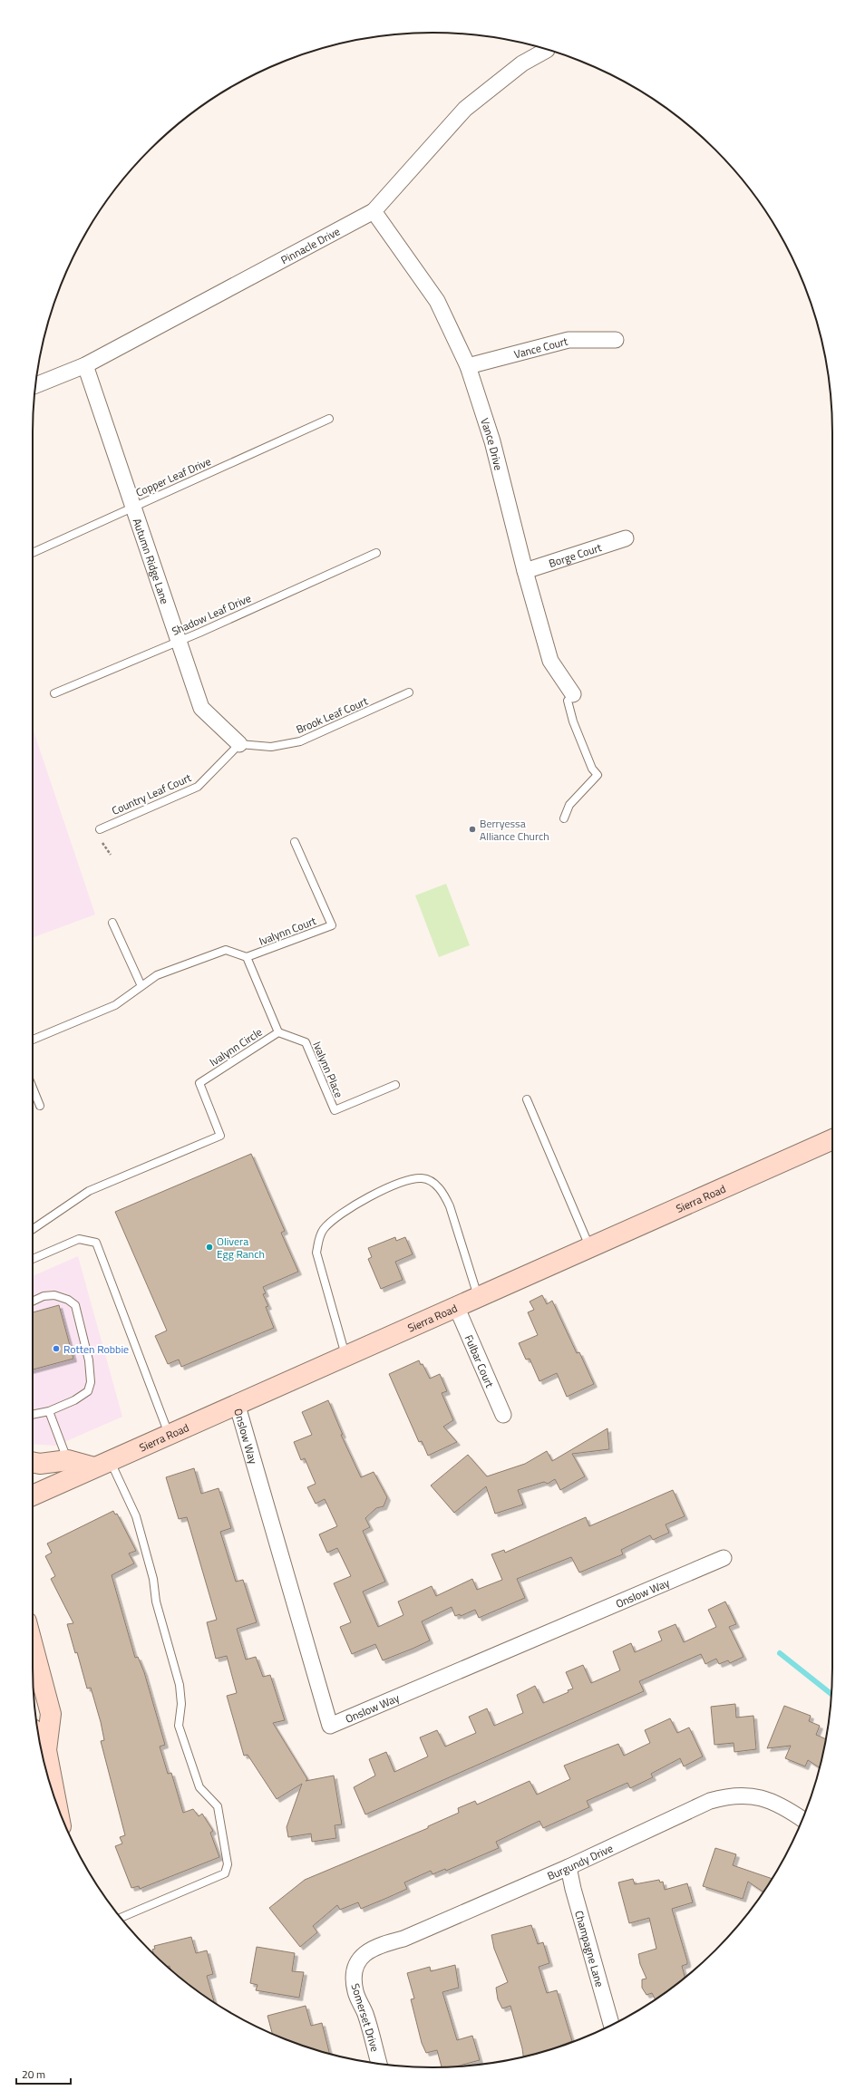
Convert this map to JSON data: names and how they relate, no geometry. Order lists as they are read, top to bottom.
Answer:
{
  "streets": {
    "street": [
      "Pinnacle Drive",
      "Vance Court",
      "Vance Drive",
      "Borge Court",
      "Autumn Ridge Lane",
      "Sierra Road",
      "Fulbar Court",
      "Onslow Way",
      "Burgundy Drive",
      "Champagne Lane",
      "Somerset Drive"
    ],
    "lane": [
      "Copper Leaf Drive",
      "Shadow Leaf Drive",
      "Brook Leaf Court",
      "Country Leaf Court",
      "Ivalynn Court",
      "Ivalynn Circle",
      "Ivalynn Place"
    ]
  },
  "crossings": [
    ["Pinnacle Drive", "Vance Drive"],
    ["Pinnacle Drive", "Autumn Ridge Lane"],
    ["Vance Court", "Vance Drive"],
    ["Vance Drive", "Borge Court"],
    ["Copper Leaf Drive", "Autumn Ridge Lane"],
    ["Autumn Ridge Lane", "Shadow Leaf Drive"],
    ["Autumn Ridge Lane", "Brook Leaf Court"],
    ["Autumn Ridge Lane", "Country Leaf Court"],
    ["Brook Leaf Court", "Country Leaf Court"],
    ["Ivalynn Court", "Ivalynn Circle"],
    ["Ivalynn Circle", "Ivalynn Place"],
    ["Sierra Road", "Fulbar Court"],
    ["Sierra Road", "Onslow Way"],
    ["Burgundy Drive", "Champagne Lane"],
    ["Burgundy Drive", "Somerset Drive"]
  ],
  "places": ["Berryessa Alliance Church", "Olivera Egg Ranch", "Rotten Robbie"],
  "scale_bar": "20 m"
}
